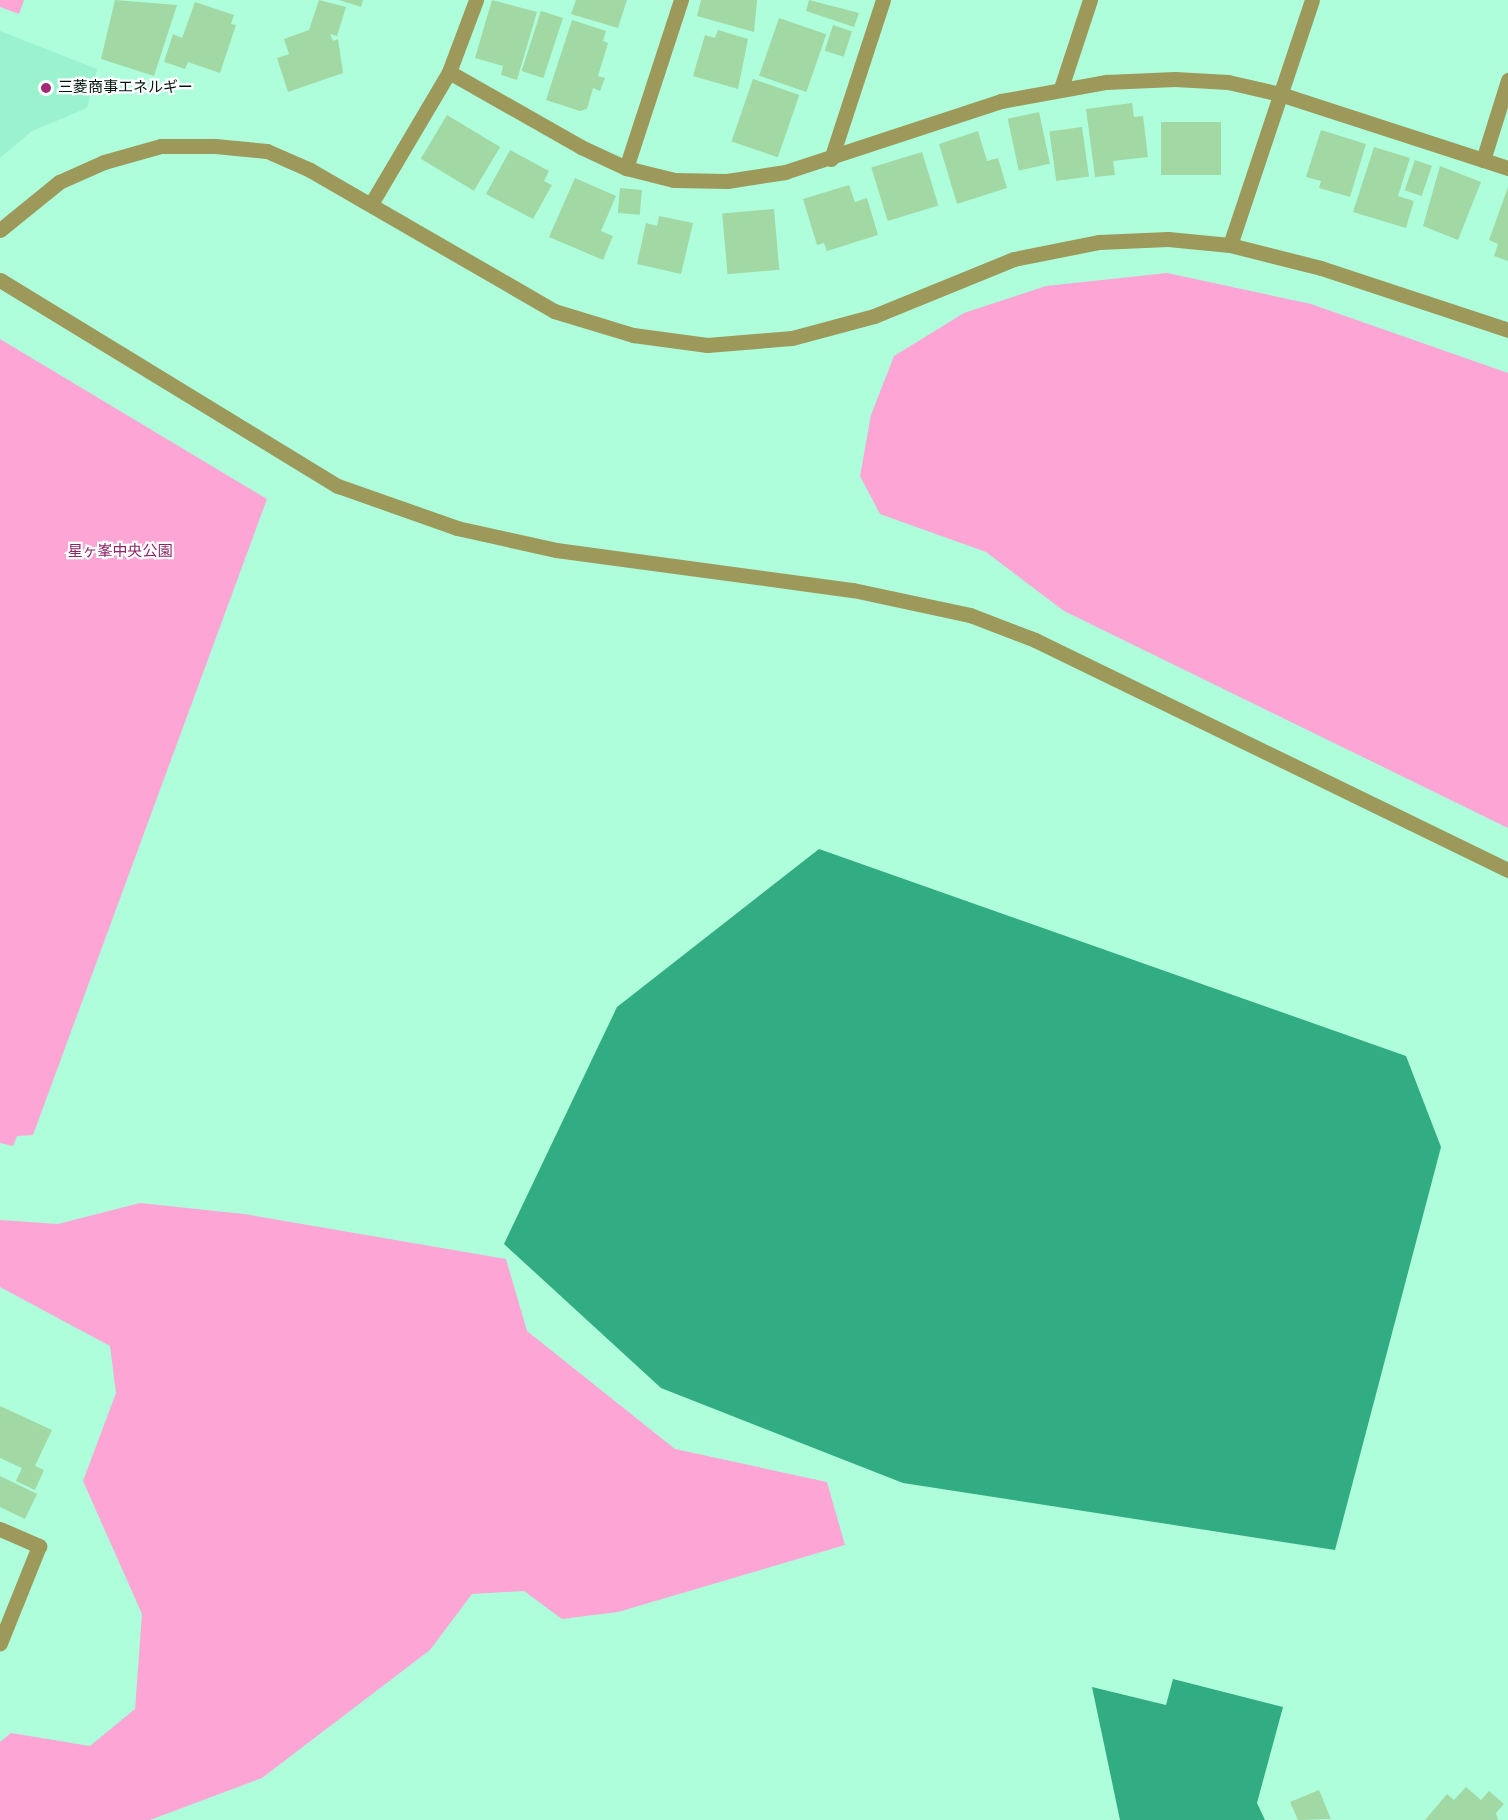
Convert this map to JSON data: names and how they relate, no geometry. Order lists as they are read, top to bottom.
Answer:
{
  "parks": ["星ヶ峯中央公園"],
  "places": ["三菱商事エネルギー"]
}
